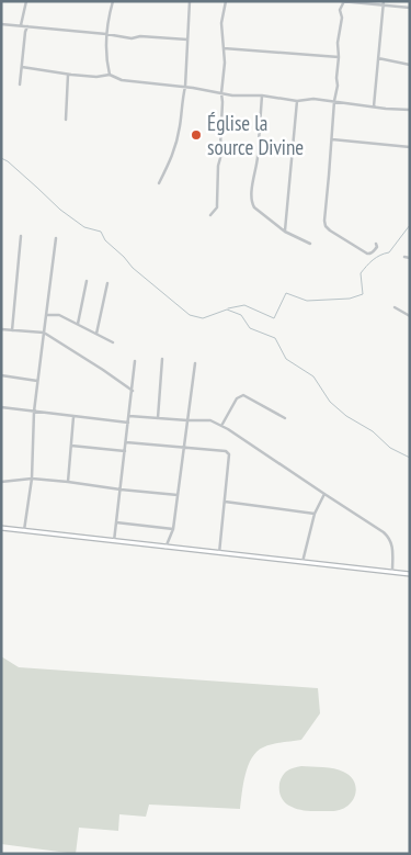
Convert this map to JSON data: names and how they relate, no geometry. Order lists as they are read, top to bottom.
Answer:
{
  "places": ["Église la source Divine"]
}
